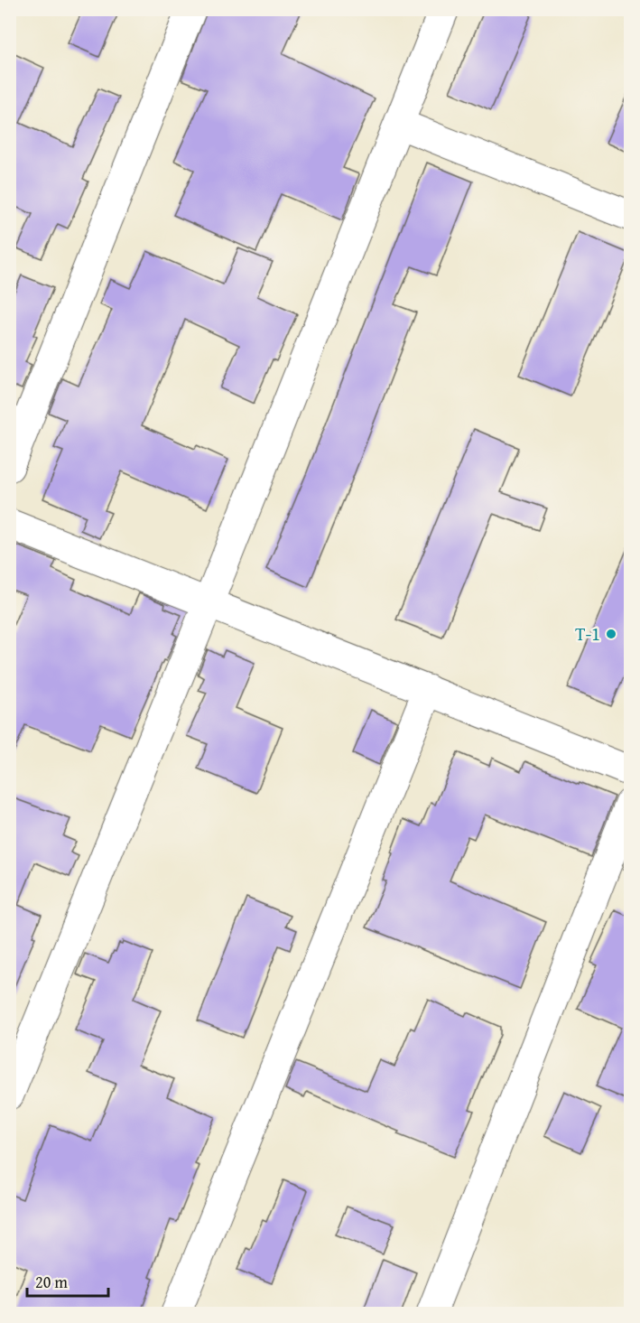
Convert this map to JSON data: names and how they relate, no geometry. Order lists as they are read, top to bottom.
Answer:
{
  "places": ["T-1"],
  "scale_bar": "20 m"
}
